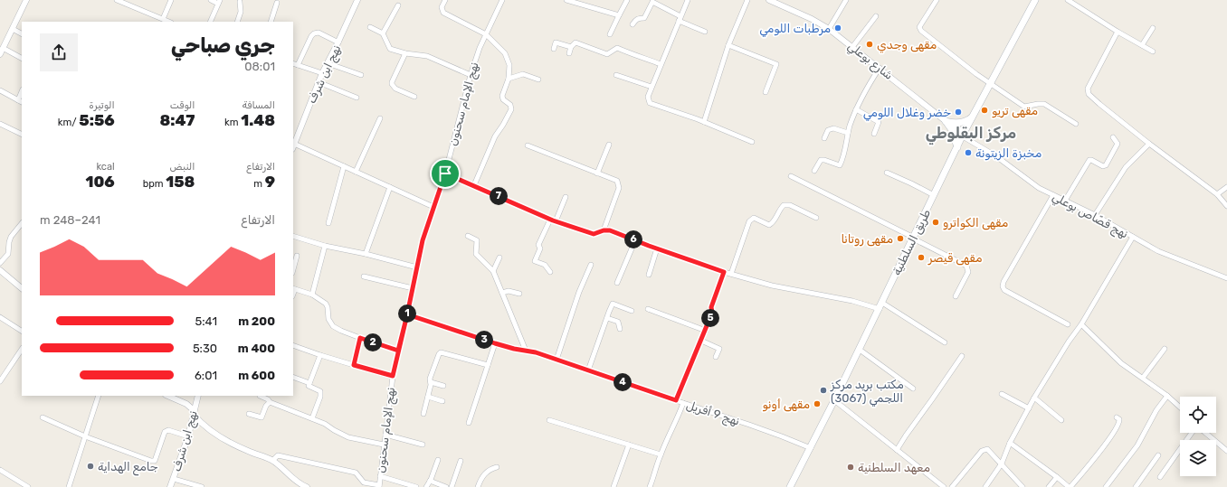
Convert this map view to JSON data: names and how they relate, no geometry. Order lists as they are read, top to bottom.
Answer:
{
  "streets": {
    "main road": ["طريق السلطنية"],
    "street": [
      "شارع بوعلي",
      "نهج ابن شرف",
      "نهج الإمام سحنون",
      "نهج قصّاص بوعلي",
      "نهج 9 أفريل"
    ]
  },
  "crossings": [
    ["شارع بوعلي", "نهج قصّاص بوعلي"],
    ["شارع بوعلي", "طريق السلطنية"],
    ["نهج الإمام سحنون", "نهج 9 أفريل"],
    ["نهج قصّاص بوعلي", "طريق السلطنية"],
    ["طريق السلطنية", "نهج 9 أفريل"]
  ],
  "districts": ["مركز البقلوطي"],
  "places": [
    "مرطبات اللومي",
    "مقهى وجدي",
    "مقهى تريو",
    "خضر وغلال اللومي",
    "مخبزة الزيتونة",
    "مقهى الكواترو",
    "مقهى روتانا",
    "مقهى قيصر",
    "مكتب بريد مركز اللجمي (3067)",
    "مقهى أونو",
    "جامع الهداية",
    "معهد السلطنية"
  ],
  "page": {
    "heading": ["جري صباحي", "08:01"],
    "stats": [
      ["المسافة", "1.48 km"],
      ["الوقت", "8:47"],
      ["الوتيرة", "5:56 /km"],
      ["الارتفاع", "9 m"],
      ["النبض", "158 bpm"],
      ["kcal", "106"]
    ],
    "pins": [
      "7",
      "6",
      "1",
      "5",
      "3",
      "2",
      "4"
    ],
    "chart": ["الارتفاع", "241–248 m"],
    "list": [
      {
        "name": "200 m",
        "note": "5:41"
      },
      {
        "name": "400 m",
        "note": "5:30"
      },
      {
        "name": "600 m",
        "note": "6:01"
      }
    ]
  }
}
